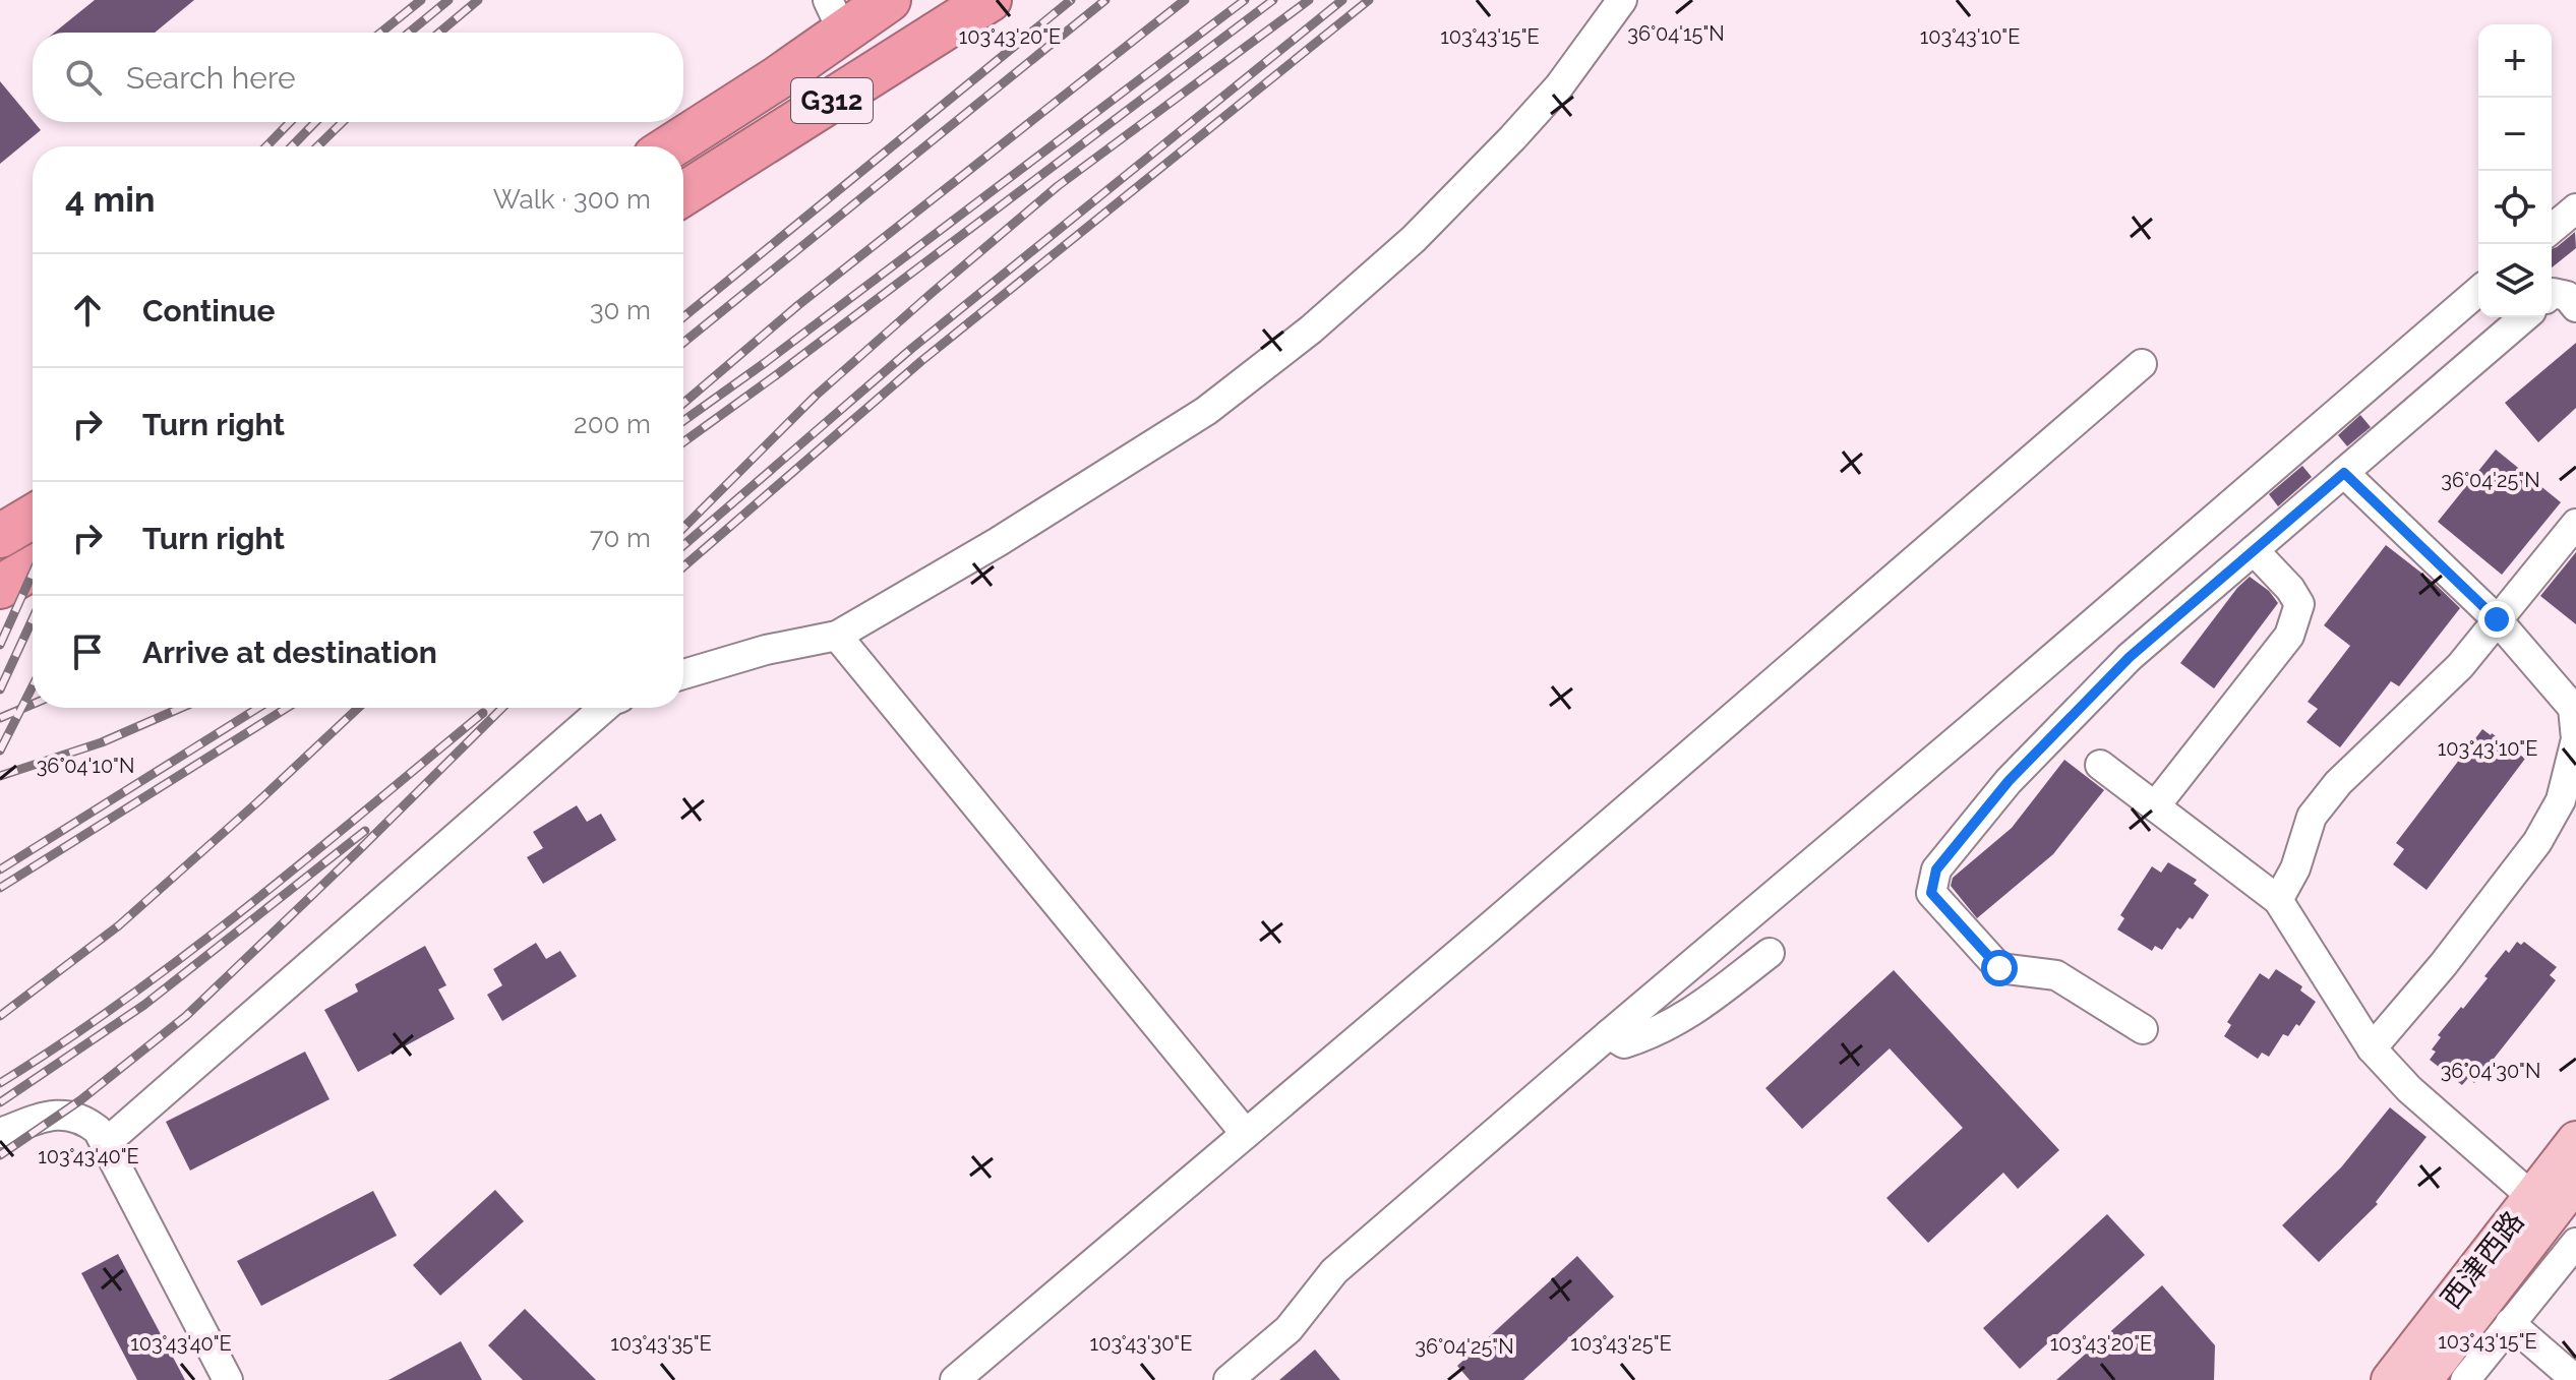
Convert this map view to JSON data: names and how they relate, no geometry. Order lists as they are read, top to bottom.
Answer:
{
  "streets": {
    "highway": ["G312"],
    "main road": ["西津西路"]
  },
  "page": {
    "map_buttons": ["+", "−"],
    "search": "Search here",
    "heading": ["4 min", "Walk · 300 m"],
    "list": [
      ["Continue", "30 m"],
      ["Turn right", "200 m"],
      ["Turn right", "70 m"],
      "Arrive at destination"
    ]
  },
  "coordinates": [
    "36°04'15\"N",
    "103°43'20\"E",
    "103°43'15\"E",
    "103°43'10\"E",
    "36°04'25\"N",
    "36°04'10\"N",
    "36°04'30\"N",
    "103°43'40\"E",
    "103°43'35\"E",
    "103°43'30\"E",
    "103°43'25\"E"
  ]
}
